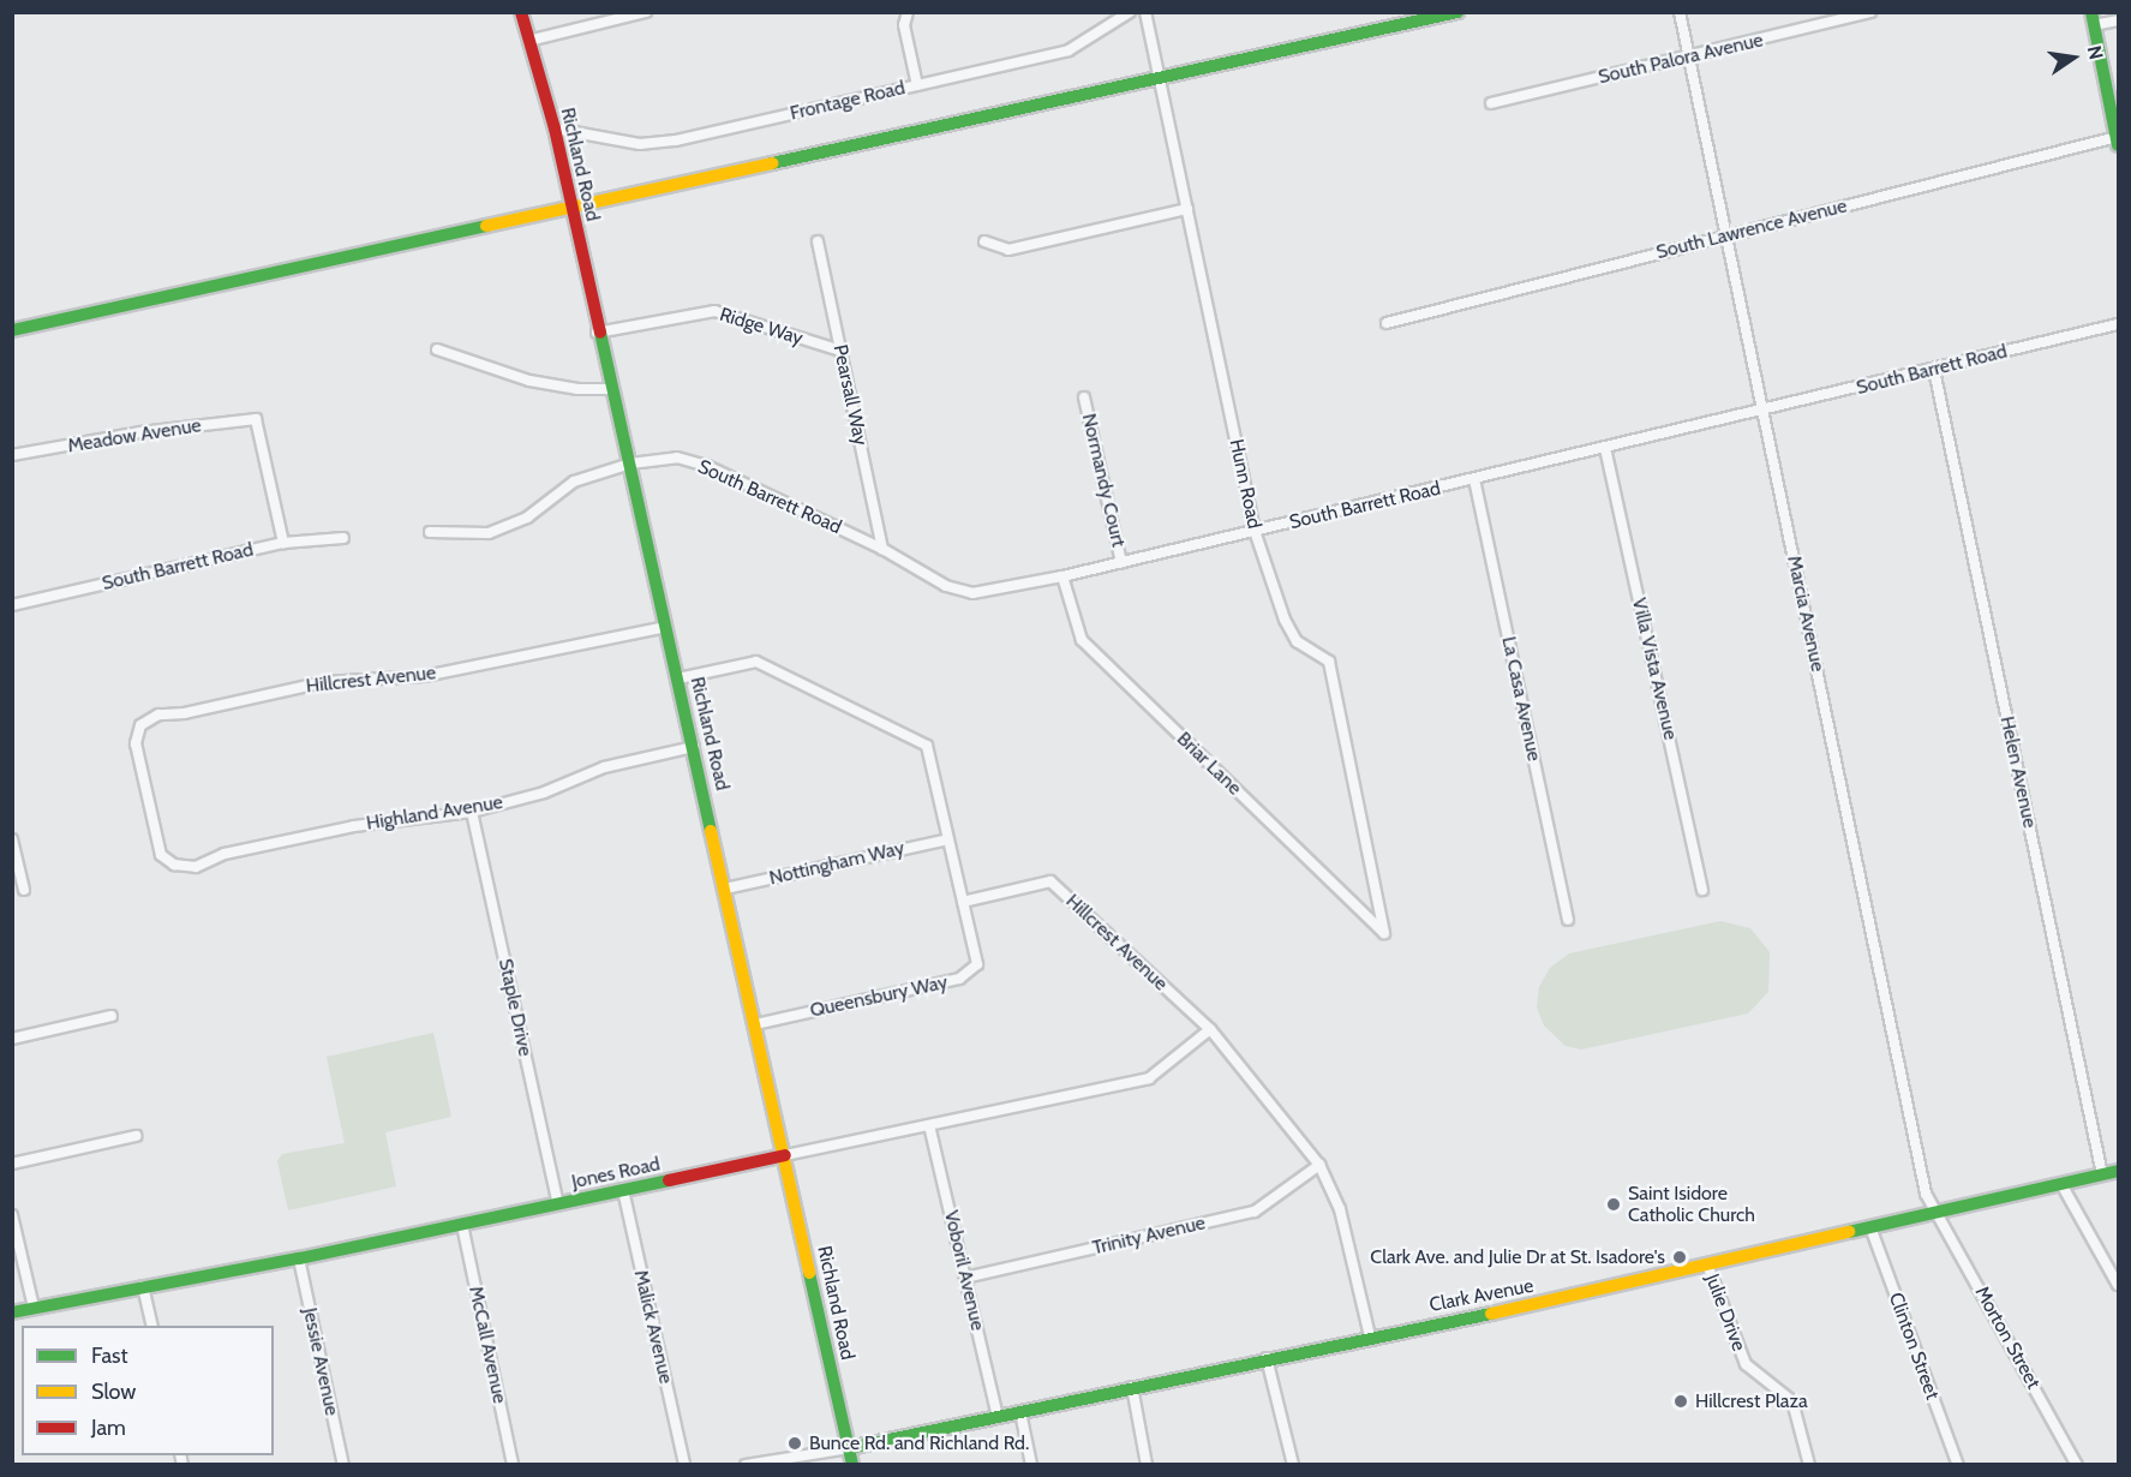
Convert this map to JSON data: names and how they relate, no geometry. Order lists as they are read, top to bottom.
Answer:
{
  "streets": {
    "main road": ["Richland Road", "Jones Road", "Clark Avenue"],
    "street": [
      "South Palora Avenue",
      "Frontage Road",
      "South Lawrence Avenue",
      "Ridge Way",
      "South Barrett Road",
      "Pearsall Way",
      "Meadow Avenue",
      "Normandy Court",
      "Hunn Road",
      "Marcia Avenue",
      "Villa Vista Avenue",
      "Hillcrest Avenue",
      "La Casa Avenue",
      "Briar Lane",
      "Helen Avenue",
      "Highland Avenue",
      "Nottingham Way",
      "Queensbury Way",
      "Staple Drive",
      "Trinity Avenue",
      "Voboril Avenue",
      "Julie Drive",
      "Malick Avenue",
      "Morton Street",
      "McCall Avenue",
      "Clinton Street",
      "Jessie Avenue"
    ]
  },
  "crossings": [
    ["South Palora Avenue", "Marcia Avenue"],
    ["Frontage Road", "Richland Road"],
    ["Richland Road", "Ridge Way"],
    ["Richland Road", "South Barrett Road"],
    ["Richland Road", "Hillcrest Avenue"],
    ["Richland Road", "Highland Avenue"],
    ["Richland Road", "Nottingham Way"],
    ["Richland Road", "Queensbury Way"],
    ["Richland Road", "Jones Road"],
    ["Richland Road", "Clark Avenue"],
    ["South Lawrence Avenue", "Marcia Avenue"],
    ["Ridge Way", "Pearsall Way"],
    ["South Barrett Road", "Pearsall Way"],
    ["South Barrett Road", "Meadow Avenue"],
    ["South Barrett Road", "Normandy Court"],
    ["South Barrett Road", "Hunn Road"],
    ["South Barrett Road", "Marcia Avenue"],
    ["South Barrett Road", "Villa Vista Avenue"],
    ["South Barrett Road", "La Casa Avenue"],
    ["South Barrett Road", "Briar Lane"],
    ["South Barrett Road", "Helen Avenue"],
    ["Hunn Road", "Briar Lane"],
    ["Marcia Avenue", "Clark Avenue"],
    ["Marcia Avenue", "Morton Street"],
    ["Hillcrest Avenue", "Highland Avenue"],
    ["Hillcrest Avenue", "Queensbury Way"],
    ["Hillcrest Avenue", "Jones Road"],
    ["Hillcrest Avenue", "Trinity Avenue"],
    ["Hillcrest Avenue", "Clark Avenue"],
    ["Helen Avenue", "Clark Avenue"],
    ["Highland Avenue", "Staple Drive"],
    ["Staple Drive", "Jones Road"],
    ["Jones Road", "Voboril Avenue"],
    ["Jones Road", "Malick Avenue"],
    ["Jones Road", "McCall Avenue"],
    ["Jones Road", "Jessie Avenue"],
    ["Trinity Avenue", "Voboril Avenue"],
    ["Voboril Avenue", "Clark Avenue"],
    ["Clark Avenue", "Julie Drive"],
    ["Clark Avenue", "Morton Street"],
    ["Clark Avenue", "Clinton Street"]
  ],
  "places": [
    "Saint Isidore Catholic Church",
    "Clark Ave. and Julie Dr at St. Isadore's",
    "Hillcrest Plaza",
    "Bunce Rd. and Richland Rd."
  ],
  "legend": ["Fast", "Slow", "Jam"],
  "north": "right"
}
